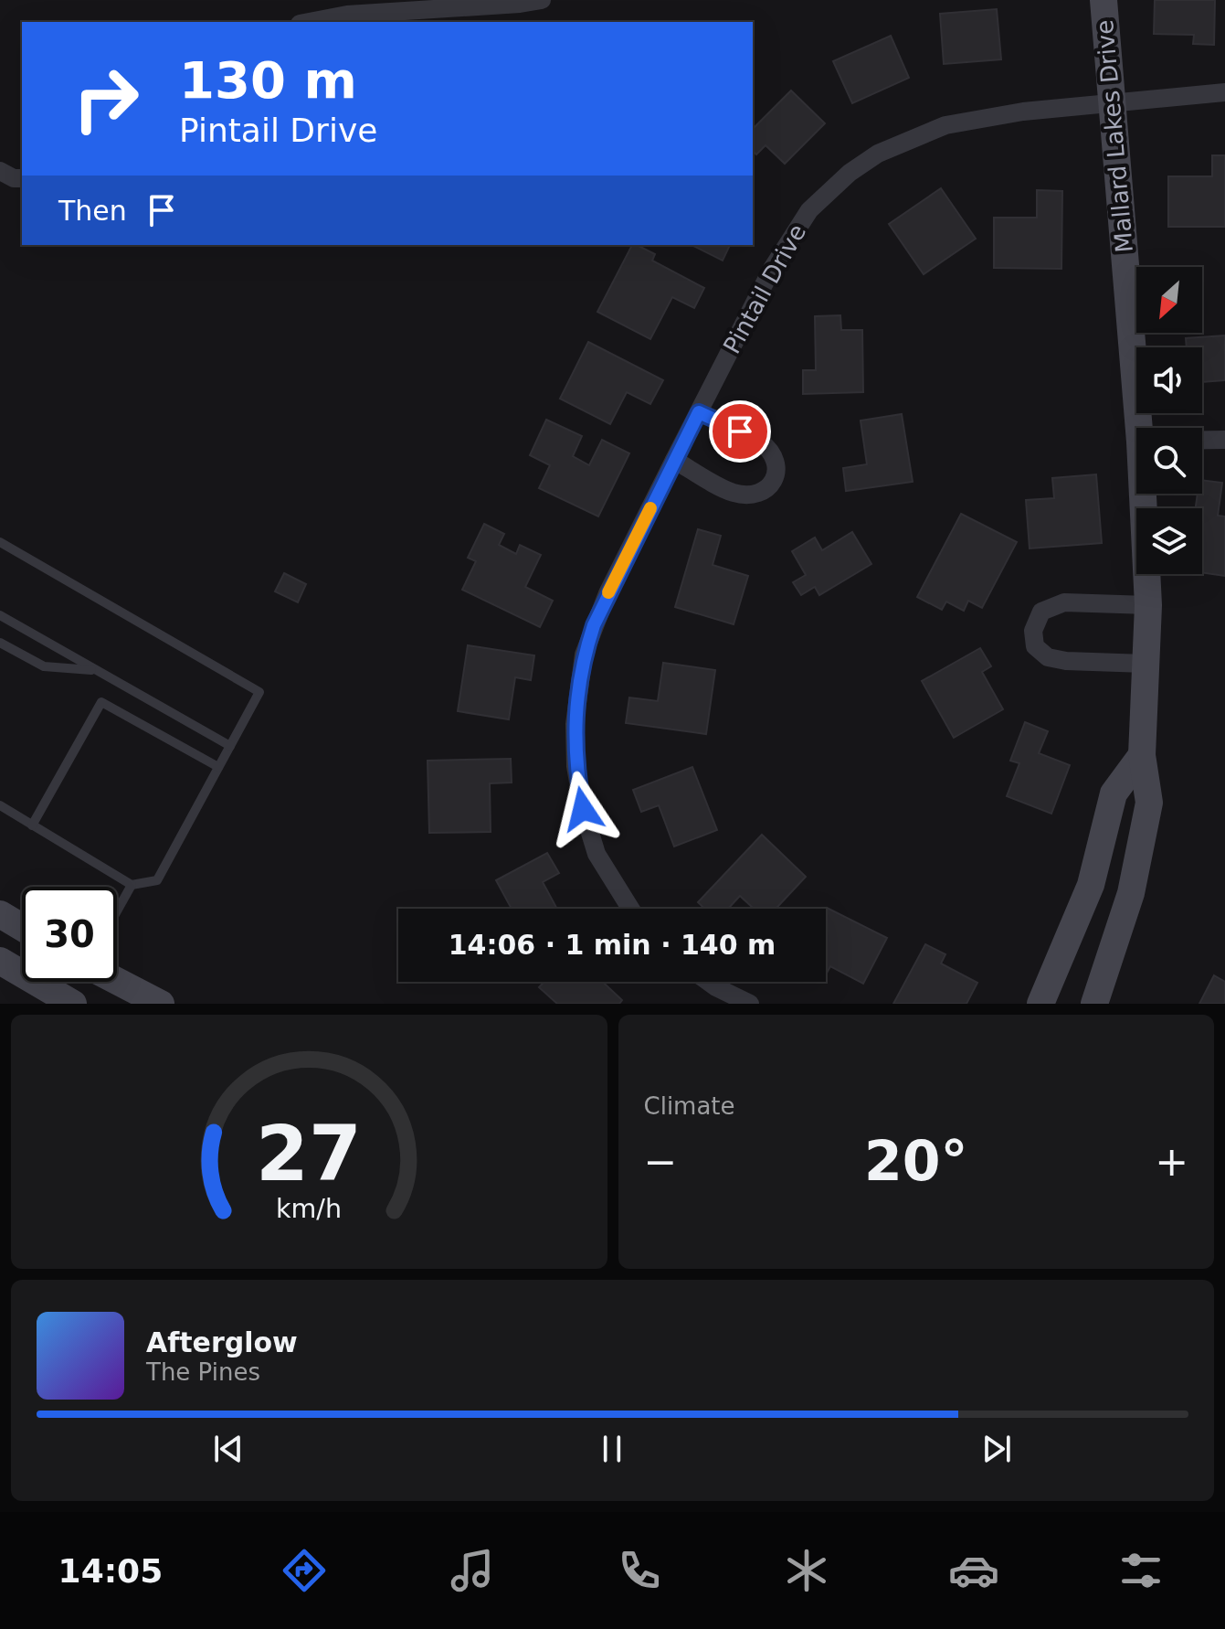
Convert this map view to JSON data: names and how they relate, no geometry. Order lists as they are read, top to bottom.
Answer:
{
  "streets": {
    "street": ["Mallard Lakes Drive", "Pintail Drive"]
  },
  "crossings": [
    ["Mallard Lakes Drive", "Pintail Drive"]
  ],
  "north": "bottom left",
  "page": {
    "turn": ["130 m", "Pintail Drive"],
    "then": "Then",
    "limit": "30",
    "trip": "14:06 · 1 min · 140 m",
    "tile": "Climate",
    "heat": ["−", "20°", "+"],
    "song": ["Afterglow", "The Pines"],
    "tabs": "14:05",
    "gauge": ["27", "km/h"]
  }
}
